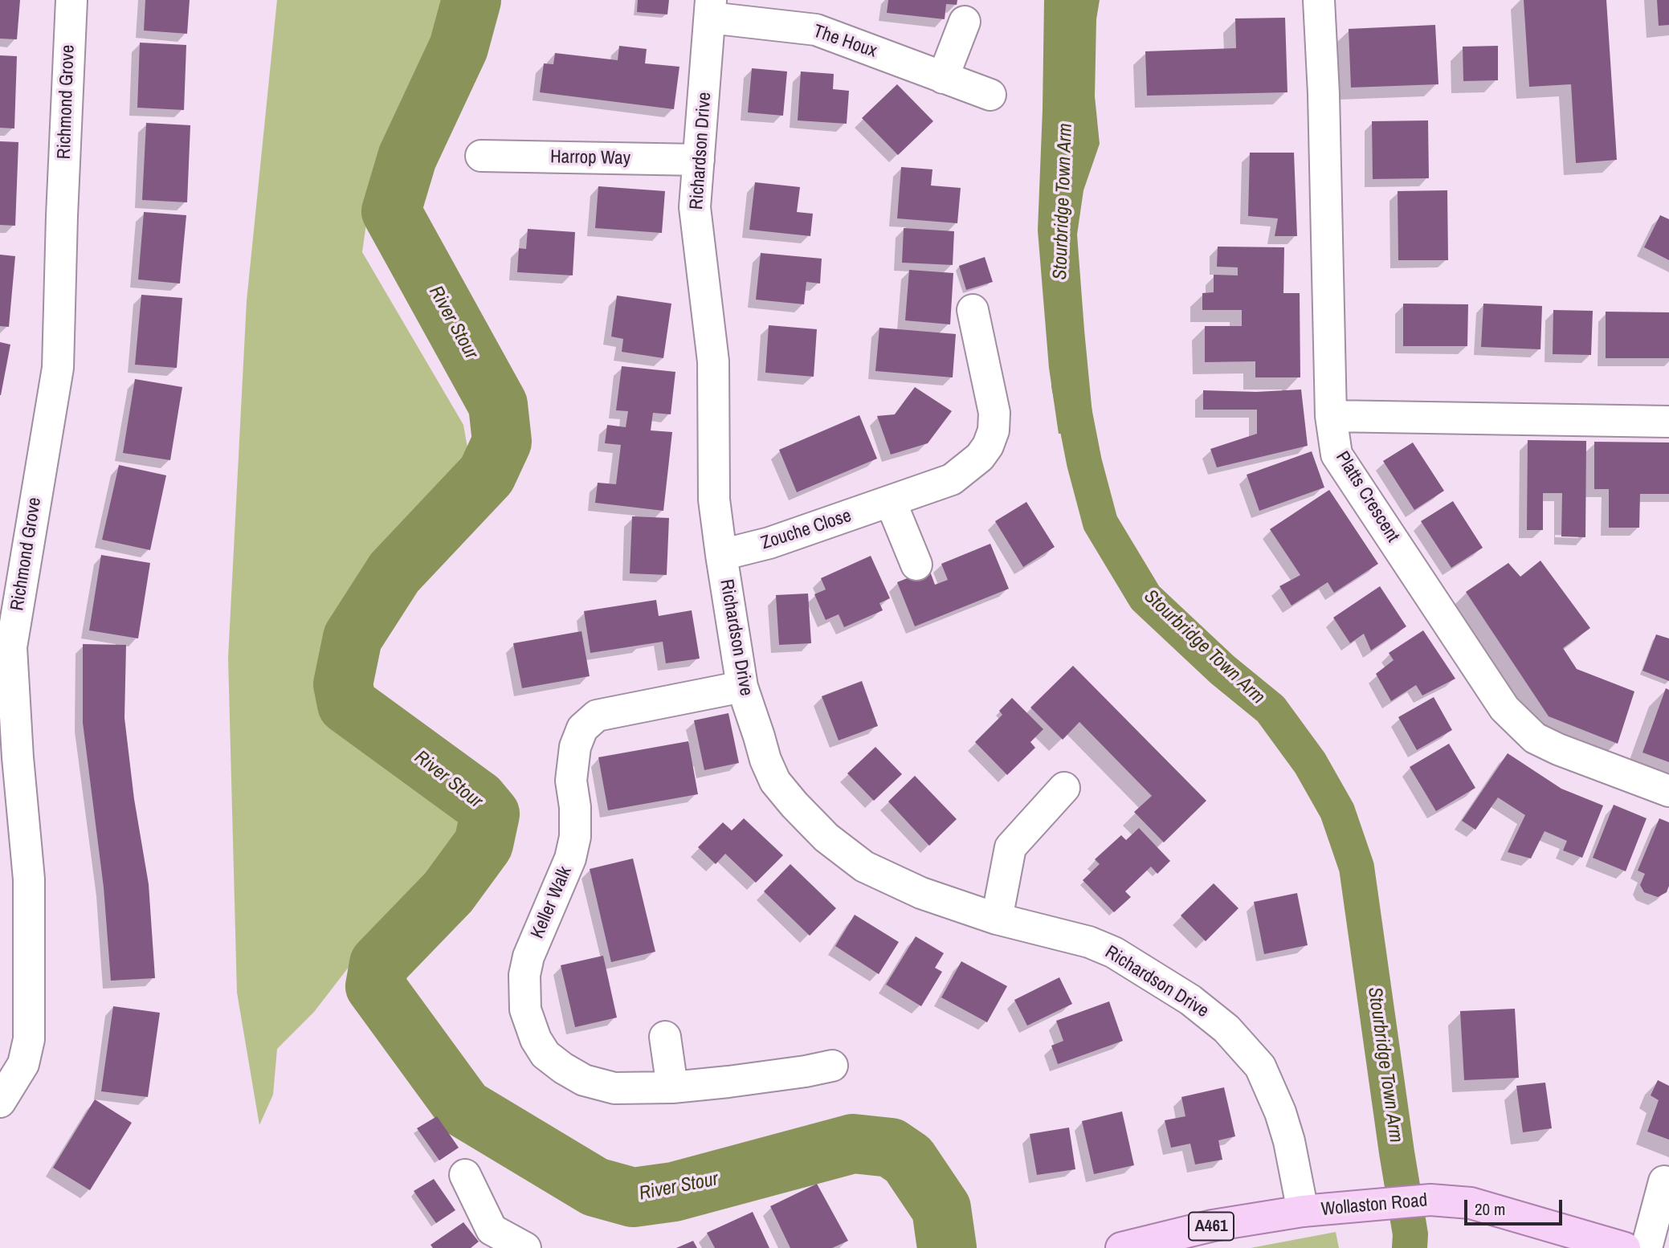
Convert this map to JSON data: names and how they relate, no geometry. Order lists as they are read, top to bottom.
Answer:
{
  "streets": {
    "main road": ["Wollaston Road", "A461"],
    "street": [
      "The Houx",
      "Richmond Grove",
      "Richardson Drive",
      "Harrop Way",
      "Platts Crescent",
      "Zouche Close",
      "Keller Walk"
    ]
  },
  "crossings": [
    ["The Houx", "Richardson Drive"],
    ["Richardson Drive", "Harrop Way"],
    ["Richardson Drive", "Zouche Close"],
    ["Richardson Drive", "Keller Walk"],
    ["Richardson Drive", "Wollaston Road"]
  ],
  "water": ["Stourbridge Town Arm", "River Stour"],
  "scale_bar": "20 m"
}
